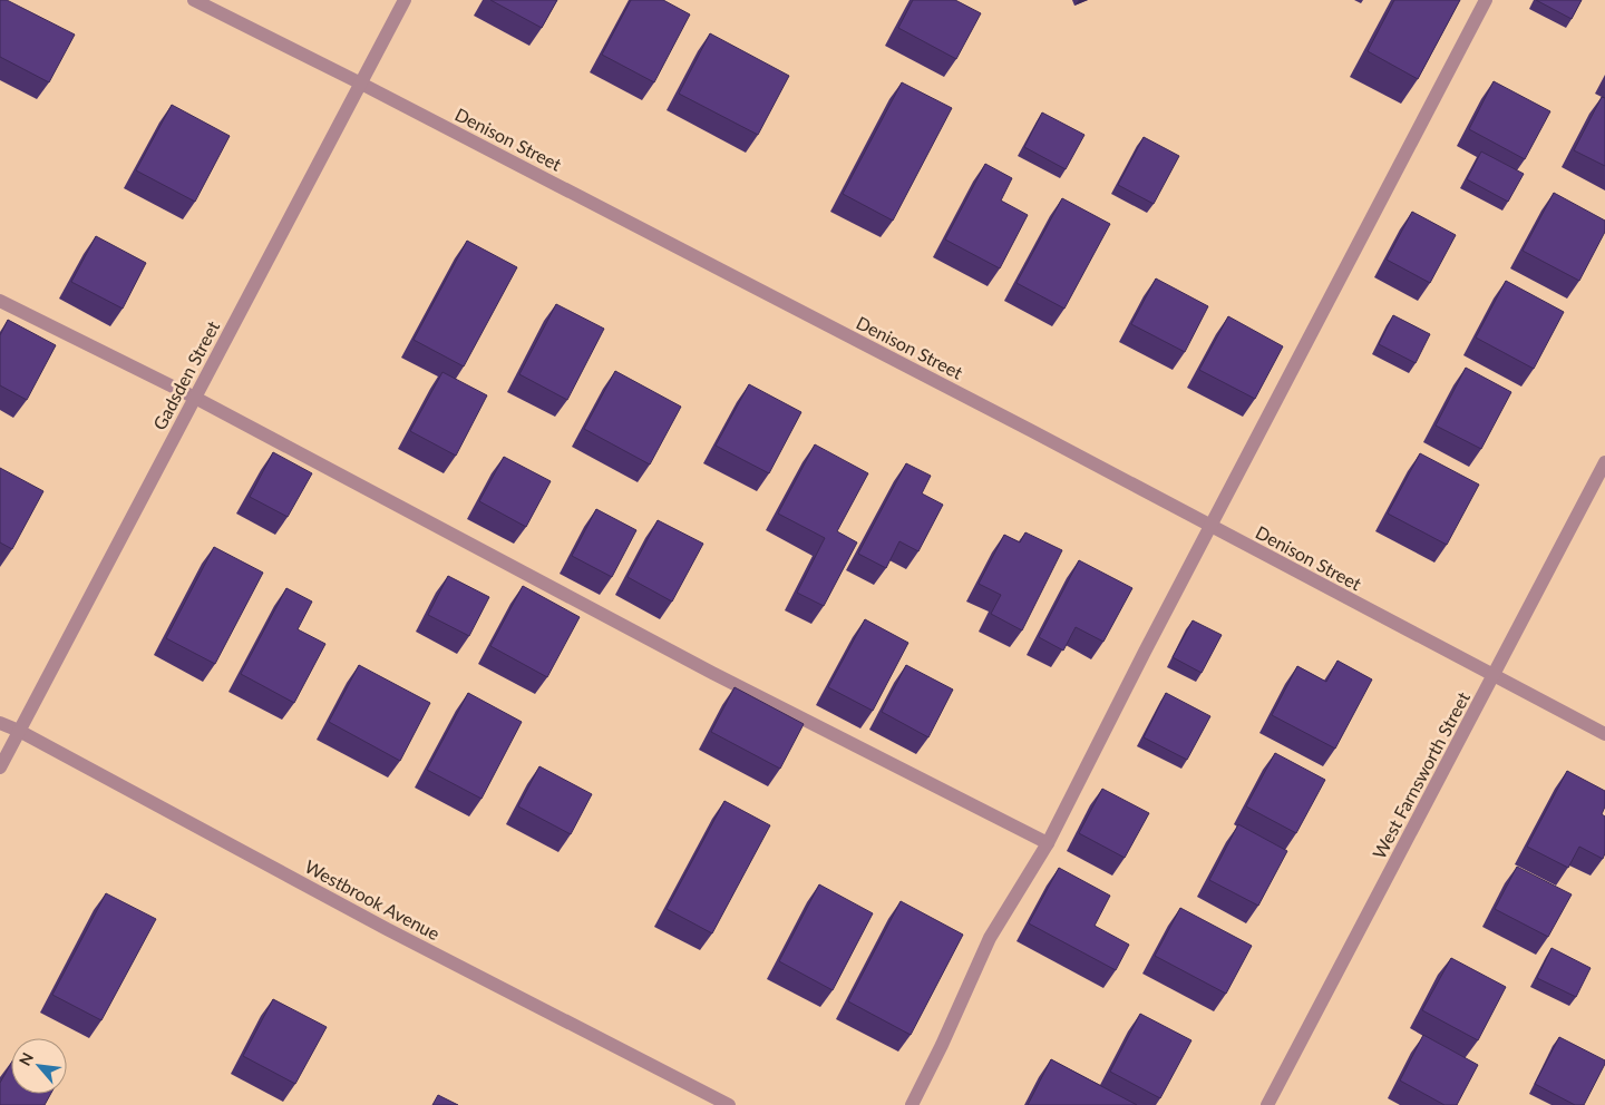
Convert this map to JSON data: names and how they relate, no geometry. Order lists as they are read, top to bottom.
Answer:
{
  "streets": {
    "street": [
      "Denison Street",
      "Gadsden Street",
      "West Farnsworth Street",
      "Westbrook Avenue"
    ]
  },
  "crossings": [
    ["Denison Street", "Gadsden Street"],
    ["Denison Street", "West Farnsworth Street"],
    ["Gadsden Street", "Westbrook Avenue"]
  ],
  "north": "top left"
}
